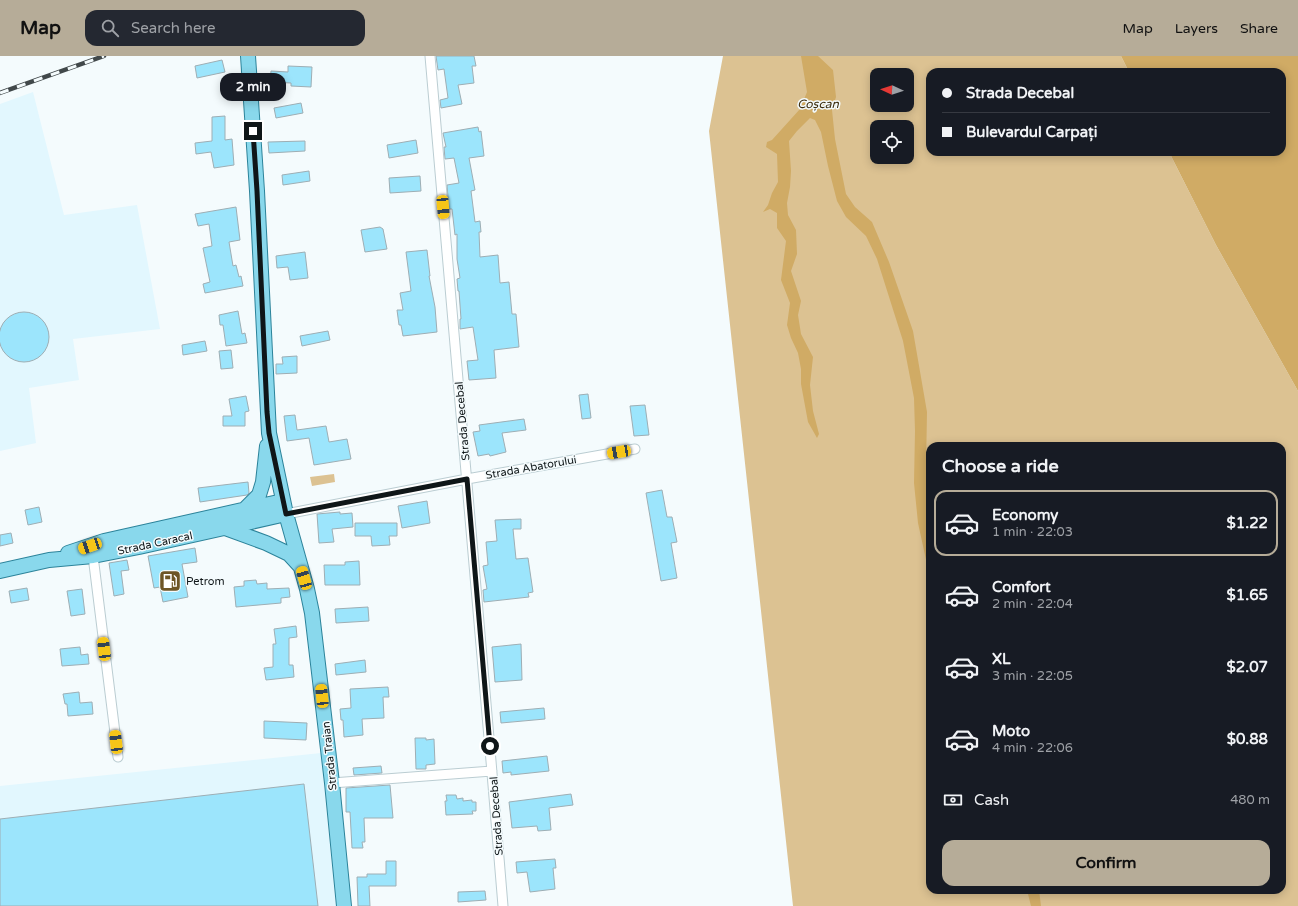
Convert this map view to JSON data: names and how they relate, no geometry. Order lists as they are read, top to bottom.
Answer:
{
  "streets": {
    "main road": ["Strada Caracal", "Strada Traian"],
    "street": ["Strada Decebal", "Strada Abatorului"]
  },
  "crossings": [
    ["Strada Decebal", "Strada Abatorului"],
    ["Strada Abatorului", "Strada Caracal"],
    ["Strada Abatorului", "Strada Traian"],
    ["Strada Caracal", "Strada Traian"]
  ],
  "water": ["Coșcan"],
  "places": {
    "fuel station": ["Petrom"]
  },
  "north": "left",
  "page": {
    "header": "Map",
    "search": "Search here",
    "nav": ["Map", "Layers", "Share"],
    "banner": ["Strada Decebal", "Bulevardul Carpați"],
    "bubble": "2 min",
    "heading": "Choose a ride",
    "list": [
      {
        "name": "Economy",
        "note": "1 min · 22:03",
        "value": "$1.22"
      },
      {
        "name": "Comfort",
        "note": "2 min · 22:04",
        "value": "$1.65"
      },
      {
        "name": "XL",
        "note": "3 min · 22:05",
        "value": "$2.07"
      },
      {
        "name": "Moto",
        "note": "4 min · 22:06",
        "value": "$0.88"
      }
    ],
    "pay": ["Cash", "480 m"],
    "buttons": "Confirm"
  }
}
